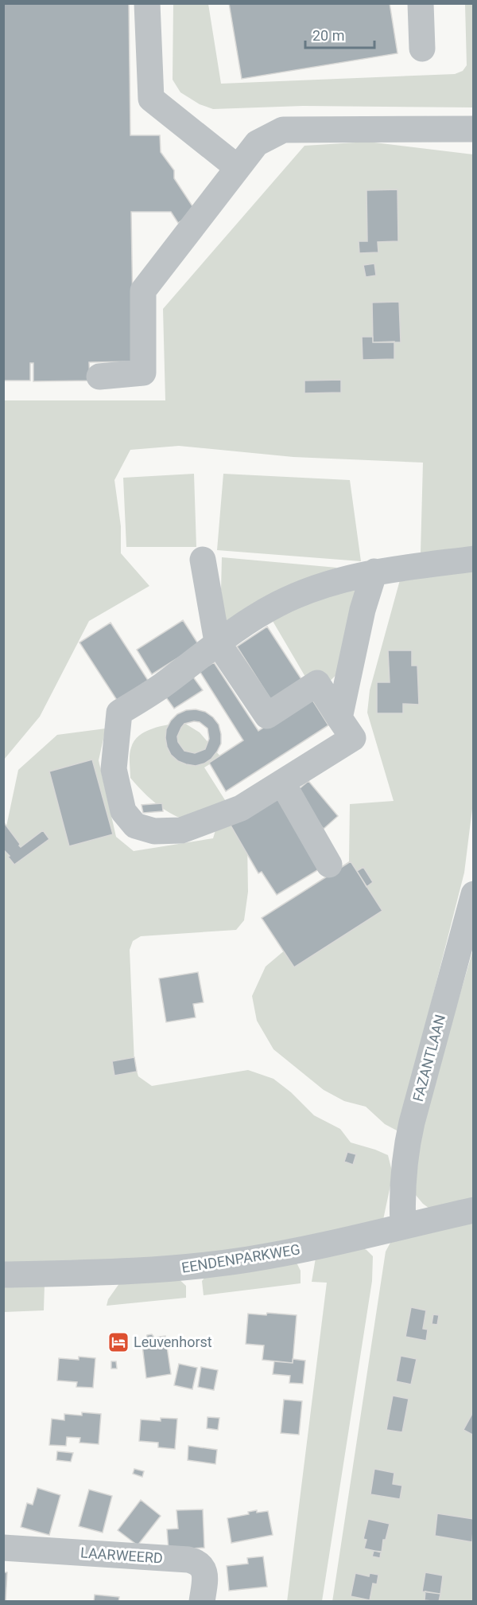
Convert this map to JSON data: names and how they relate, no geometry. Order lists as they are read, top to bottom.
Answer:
{
  "streets": {
    "street": ["FAZANTLAAN", "EENDENPARKWEG", "LAARWEERD"]
  },
  "crossings": [
    ["FAZANTLAAN", "EENDENPARKWEG"]
  ],
  "places": {
    "hotel": ["Leuvenhorst"]
  },
  "scale_bar": "20 m"
}
